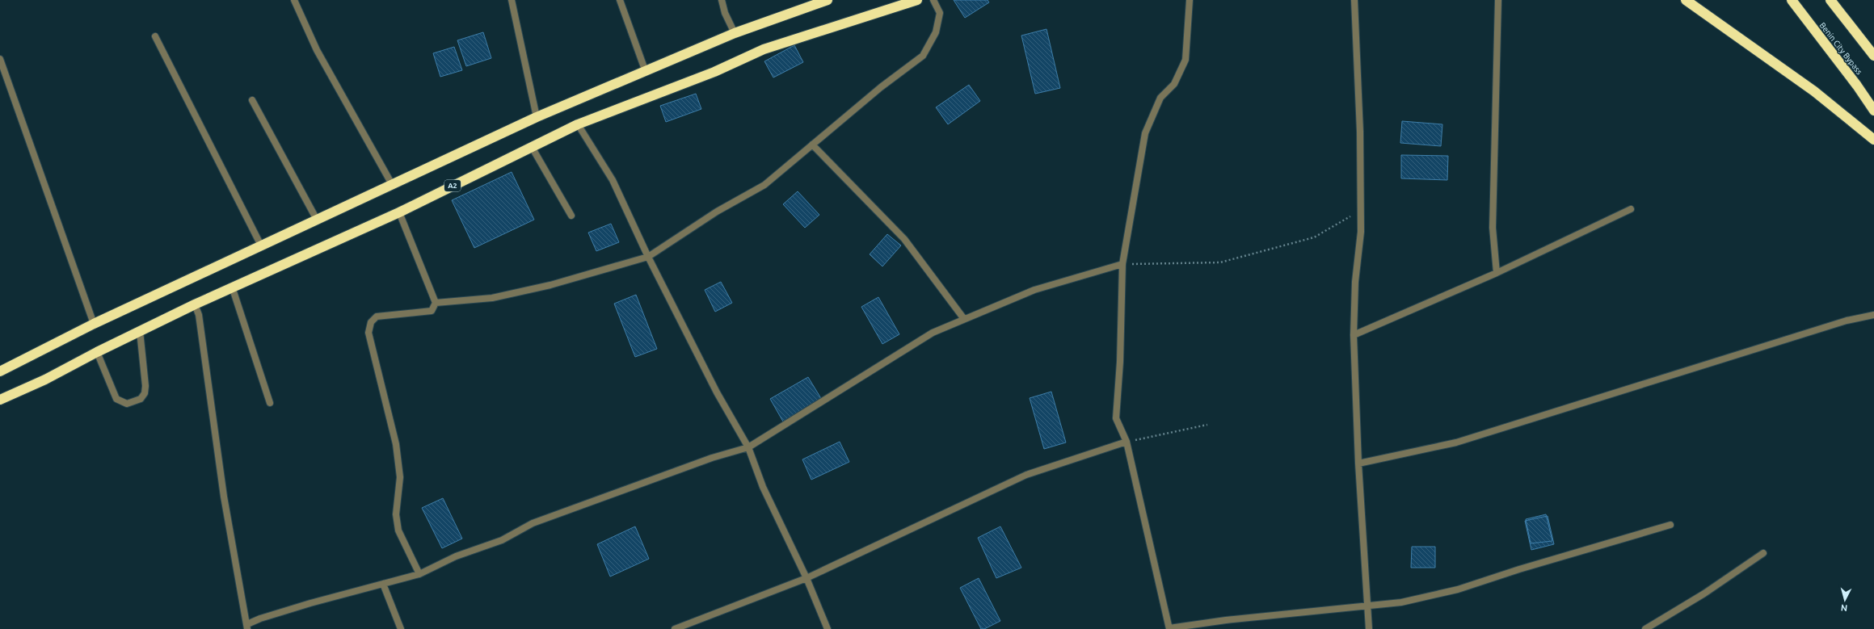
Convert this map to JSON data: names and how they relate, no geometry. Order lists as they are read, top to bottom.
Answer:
{
  "streets": {
    "highway": ["Benin City Bypass", "A2"]
  },
  "north": "bottom"
}
